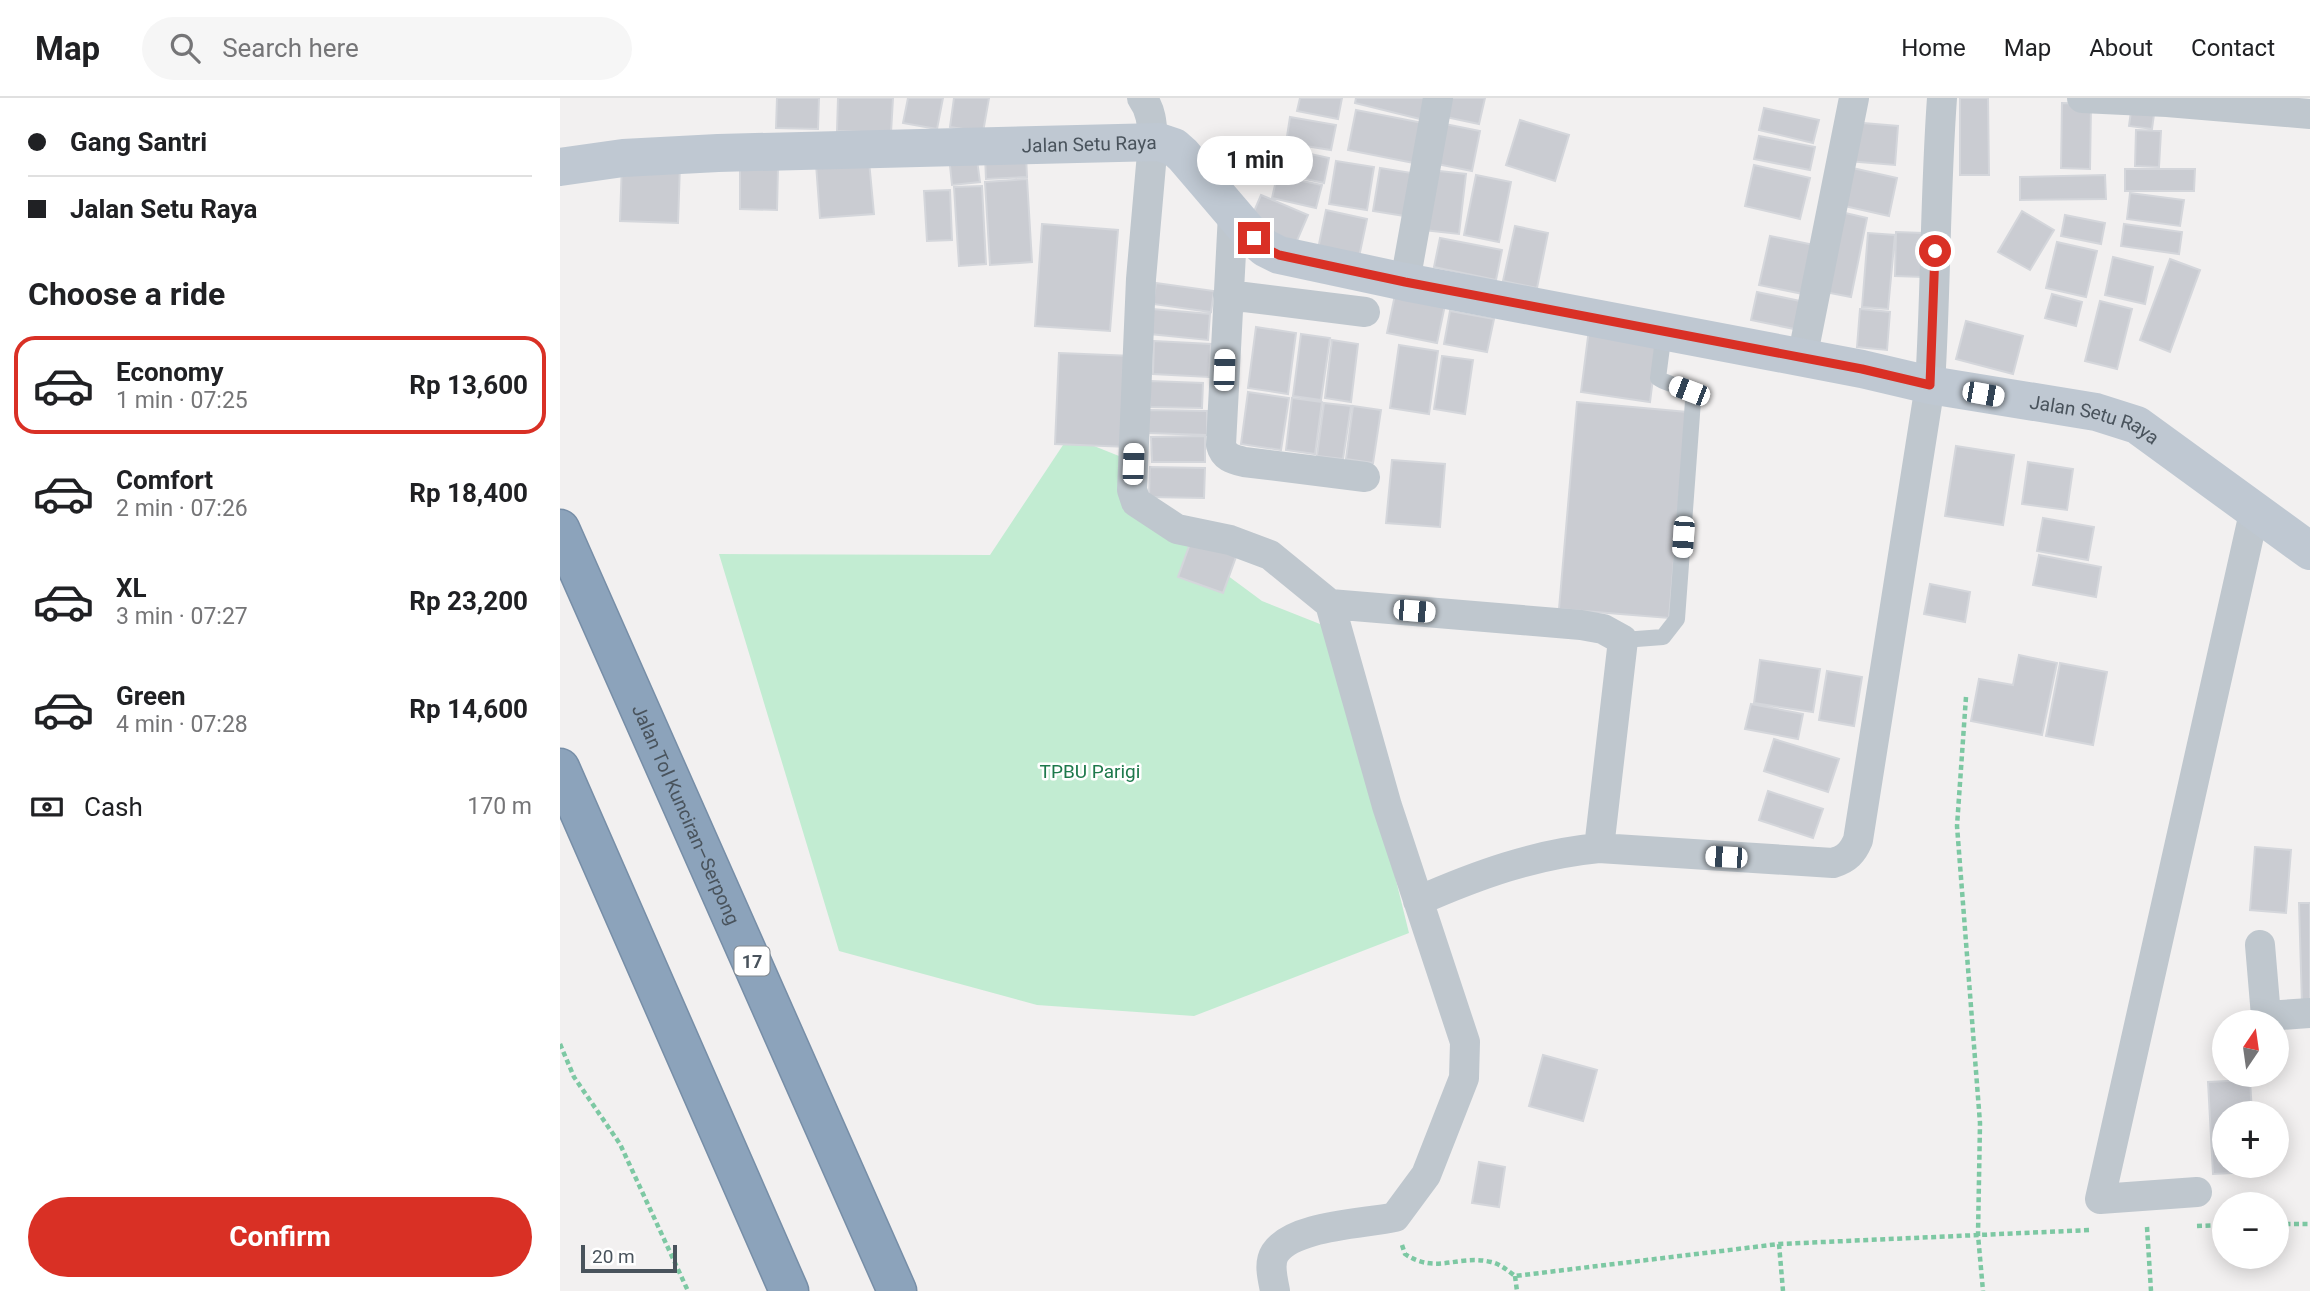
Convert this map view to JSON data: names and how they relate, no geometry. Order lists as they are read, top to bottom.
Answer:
{
  "streets": {
    "highway": ["Jalan Tol Kunciran–Serpong", "17"],
    "street": ["Jalan Setu Raya"]
  },
  "parks": ["TPBU Parigi"],
  "scale_bar": "20 m",
  "north": "top",
  "page": {
    "header": "Map",
    "search": "Search here",
    "nav": [
      "Home",
      "Map",
      "About",
      "Contact"
    ],
    "banner": ["Gang Santri", "Jalan Setu Raya"],
    "bubble": "1 min",
    "heading": "Choose a ride",
    "list": [
      {
        "name": "Economy",
        "note": "1 min · 07:25",
        "value": "Rp 13,600"
      },
      {
        "name": "Comfort",
        "note": "2 min · 07:26",
        "value": "Rp 18,400"
      },
      {
        "name": "XL",
        "note": "3 min · 07:27",
        "value": "Rp 23,200"
      },
      {
        "name": "Green",
        "note": "4 min · 07:28",
        "value": "Rp 14,600"
      }
    ],
    "pay": ["Cash", "170 m"],
    "map_buttons": ["+", "−"],
    "buttons": "Confirm",
    "scale": "20 m"
  }
}
